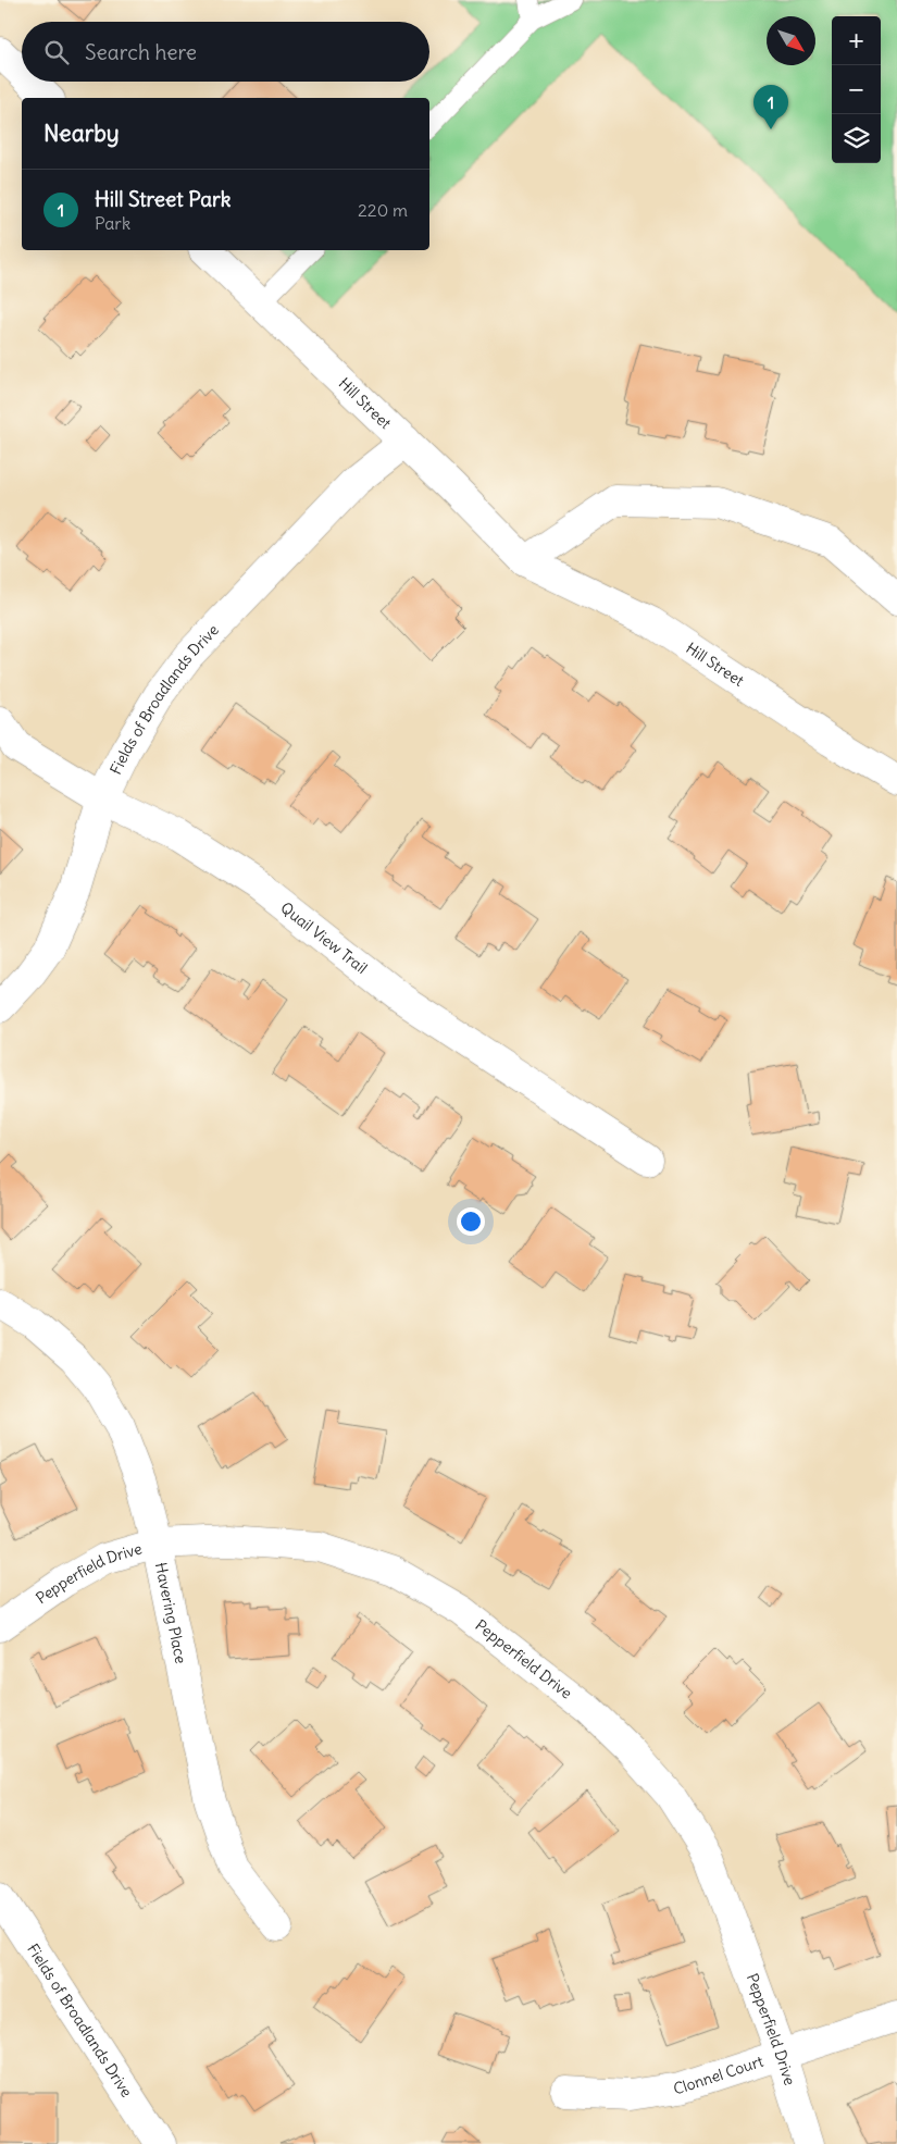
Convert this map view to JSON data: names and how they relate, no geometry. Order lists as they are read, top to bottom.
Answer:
{
  "streets": {
    "street": [
      "Hill Street",
      "Fields of Broadlands Drive",
      "Quail View Trail",
      "Pepperfield Drive",
      "Havering Place",
      "Clonnel Court"
    ]
  },
  "crossings": [
    ["Hill Street", "Fields of Broadlands Drive"],
    ["Fields of Broadlands Drive", "Quail View Trail"],
    ["Pepperfield Drive", "Havering Place"],
    ["Pepperfield Drive", "Clonnel Court"]
  ],
  "north": "bottom right",
  "page": {
    "map_buttons": ["+", "−"],
    "search": "Search here",
    "pins": "1",
    "heading": "Nearby",
    "list": [
      {
        "mark": "1",
        "name": "Hill Street Park",
        "note": "Park",
        "value": "220 m"
      }
    ]
  }
}
